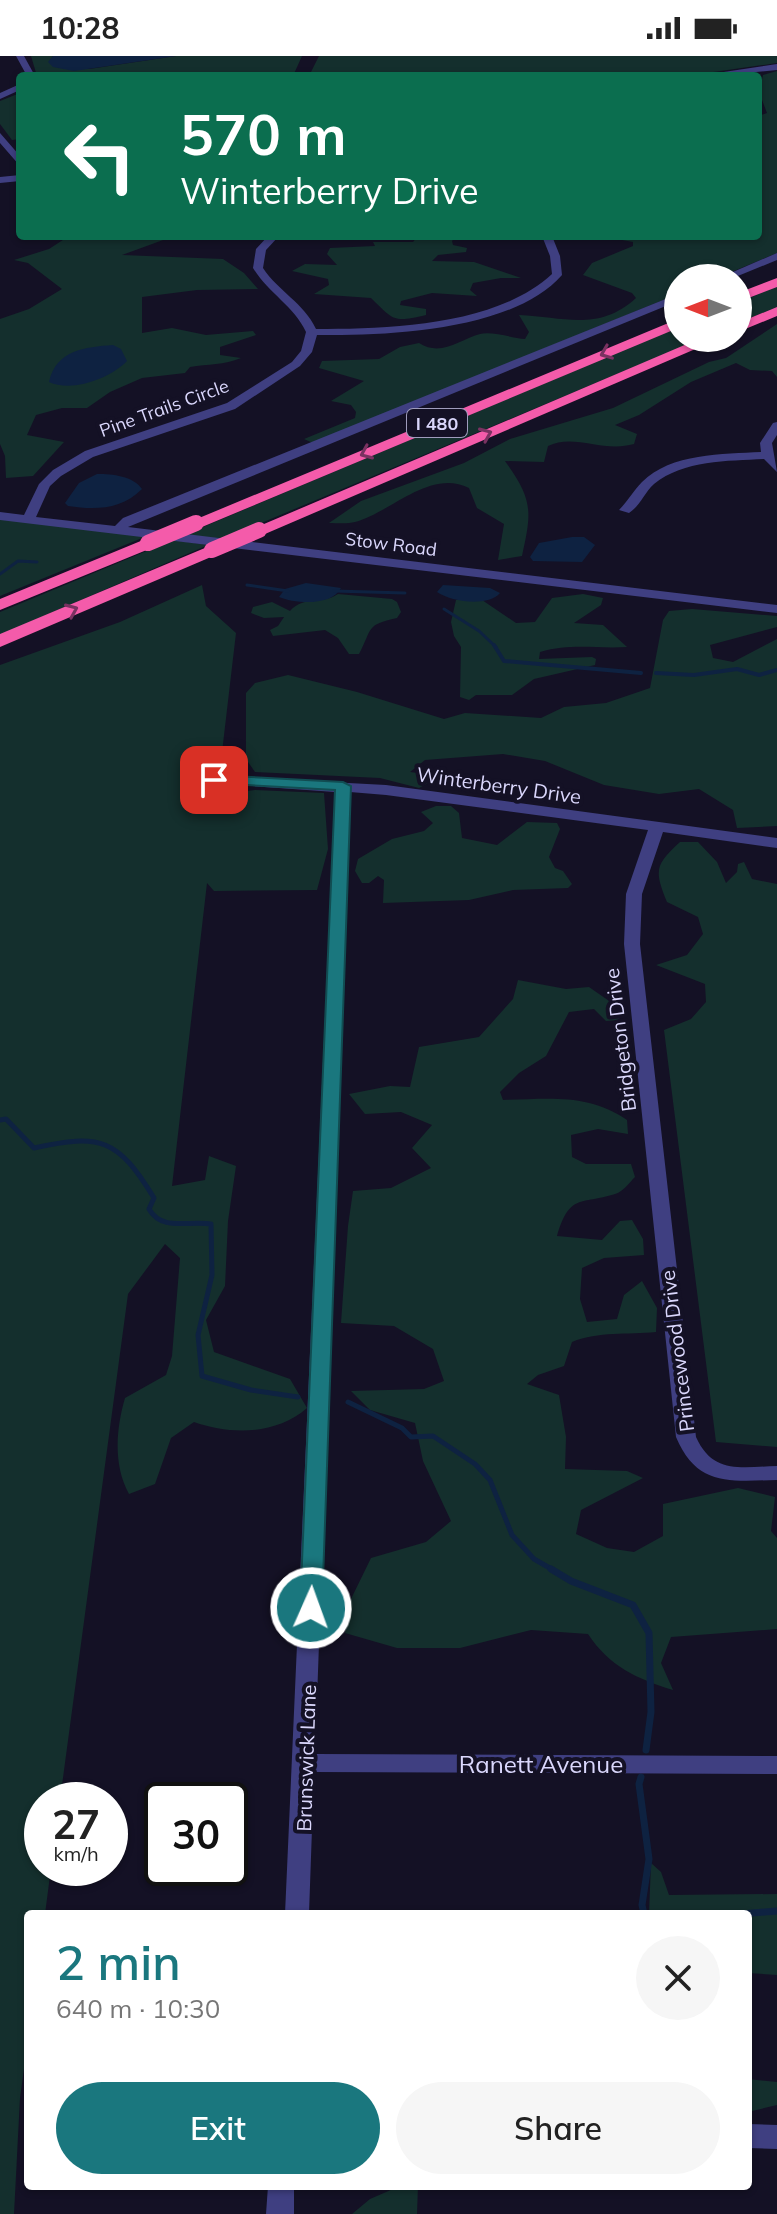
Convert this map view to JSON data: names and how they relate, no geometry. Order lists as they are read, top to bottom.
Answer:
{
  "streets": {
    "highway": ["I 480"],
    "street": [
      "Pine Trails Circle",
      "Stow Road",
      "Winterberry Drive",
      "Bridgeton Drive",
      "Princewood Drive",
      "Brunswick Lane",
      "Ranett Avenue"
    ]
  },
  "crossings": [
    ["Pine Trails Circle", "Stow Road"],
    ["Winterberry Drive", "Bridgeton Drive"],
    ["Winterberry Drive", "Brunswick Lane"],
    ["Bridgeton Drive", "Princewood Drive"],
    ["Brunswick Lane", "Ranett Avenue"]
  ],
  "north": "left",
  "page": {
    "status": "10:28",
    "turn": ["570 m", "Winterberry Drive"],
    "speed": "27 km/h",
    "limit": "30",
    "heading": ["2 min", "640 m · 10:30"],
    "buttons": ["Exit", "Share"]
  }
}
